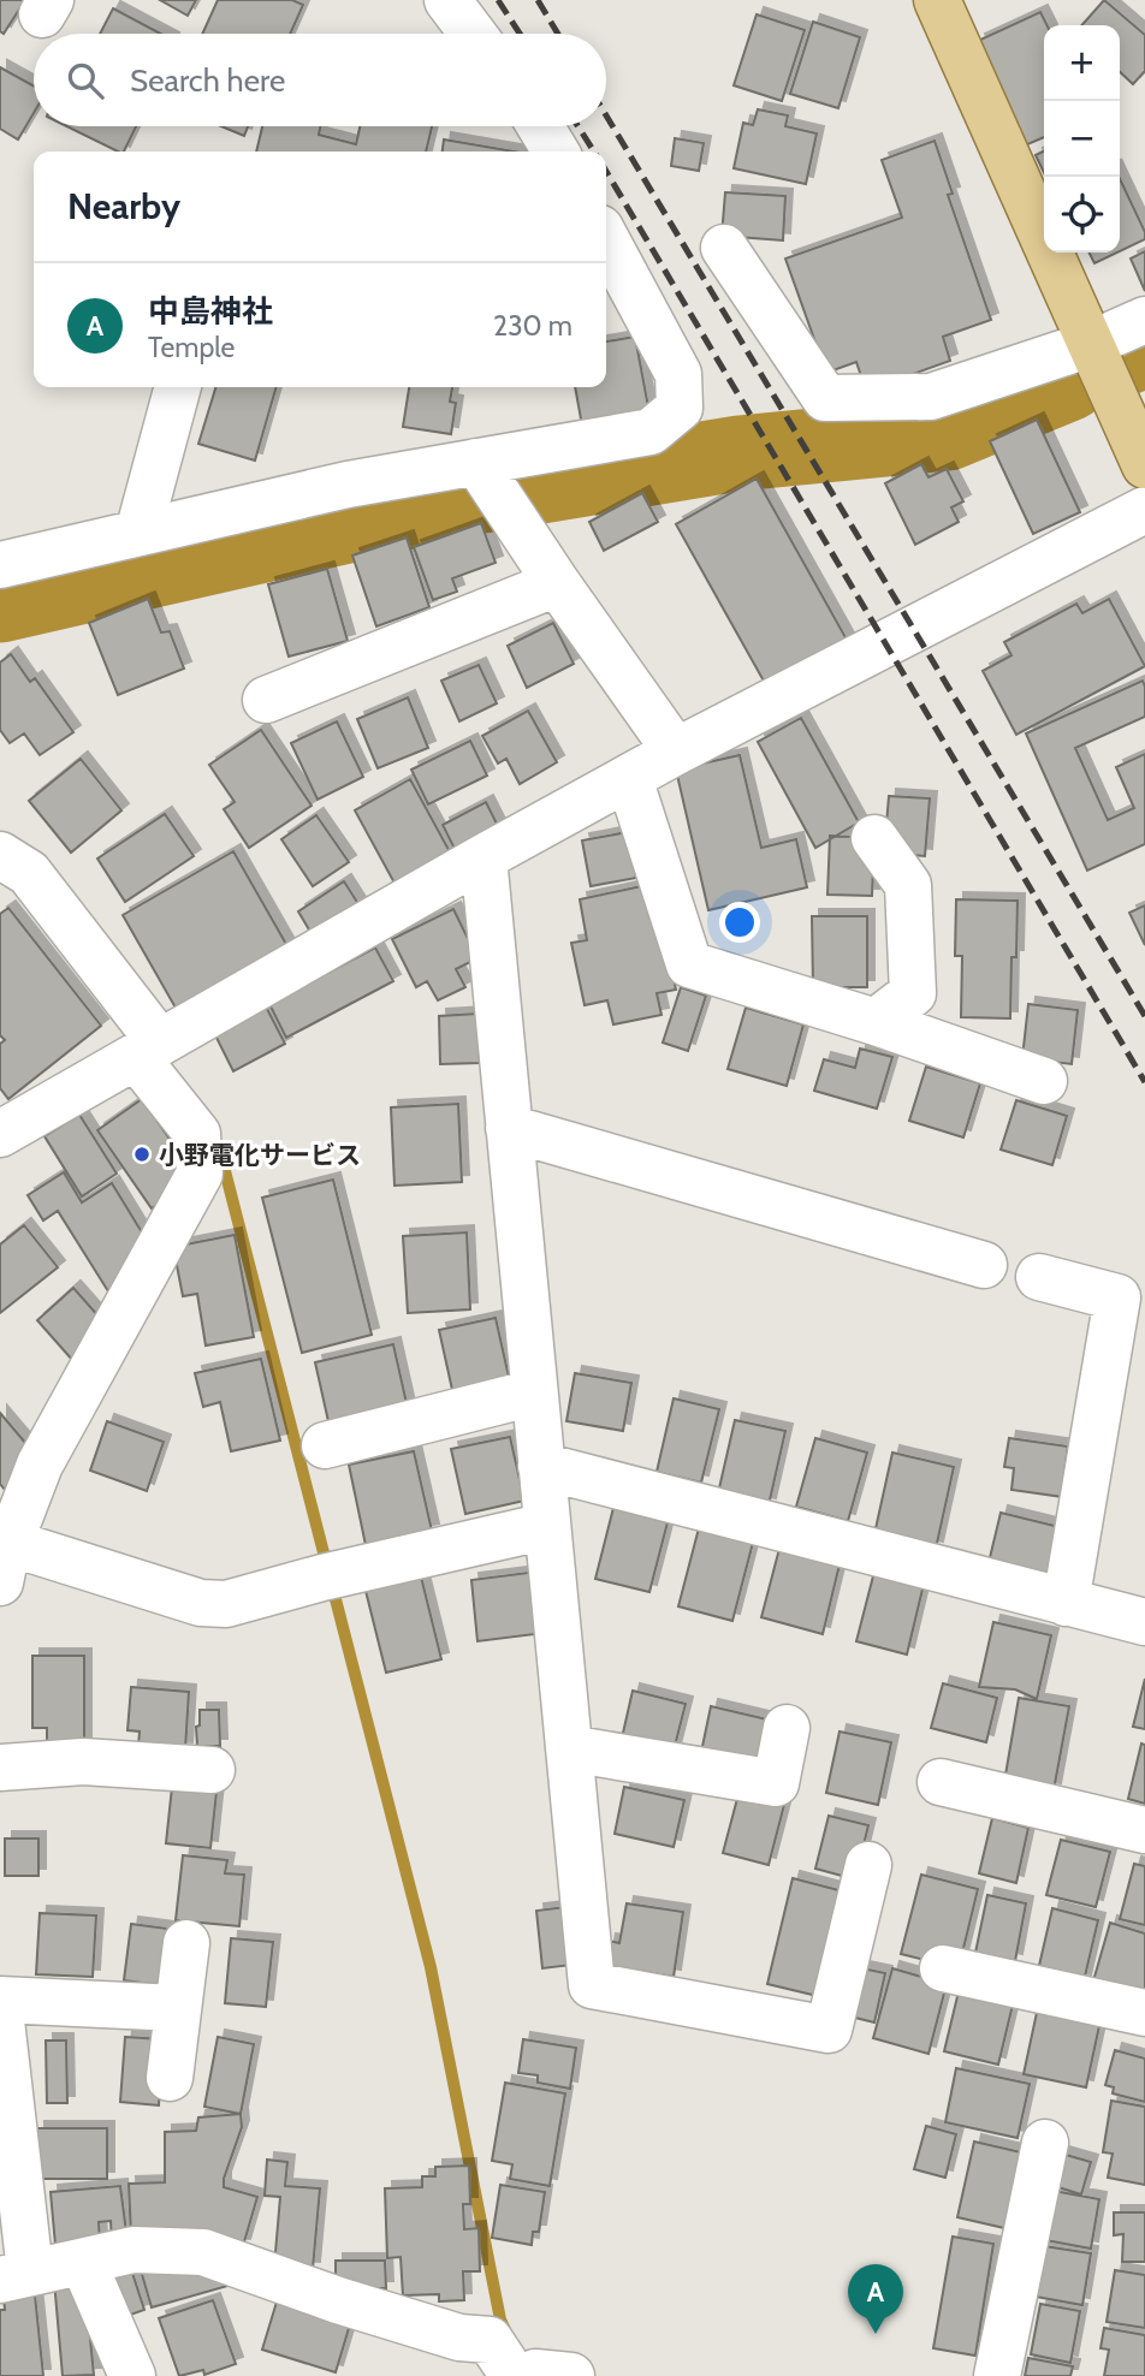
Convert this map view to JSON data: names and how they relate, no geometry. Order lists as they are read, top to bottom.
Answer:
{
  "places": ["小野電化サービス"],
  "page": {
    "map_buttons": ["+", "−"],
    "search": "Search here",
    "heading": "Nearby",
    "list": [
      {
        "mark": "A",
        "name": "中島神社",
        "note": "Temple",
        "value": "230 m"
      }
    ],
    "pins": "A"
  }
}
